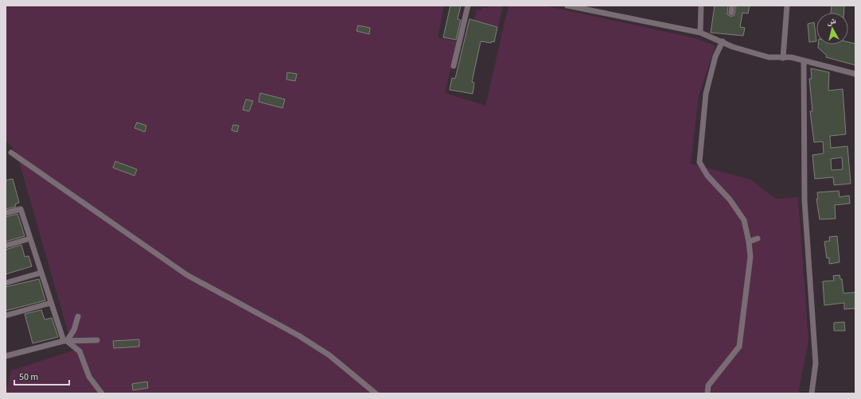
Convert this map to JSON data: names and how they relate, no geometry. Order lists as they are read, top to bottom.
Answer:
{
  "scale_bar": "50 m",
  "north": "top"
}
